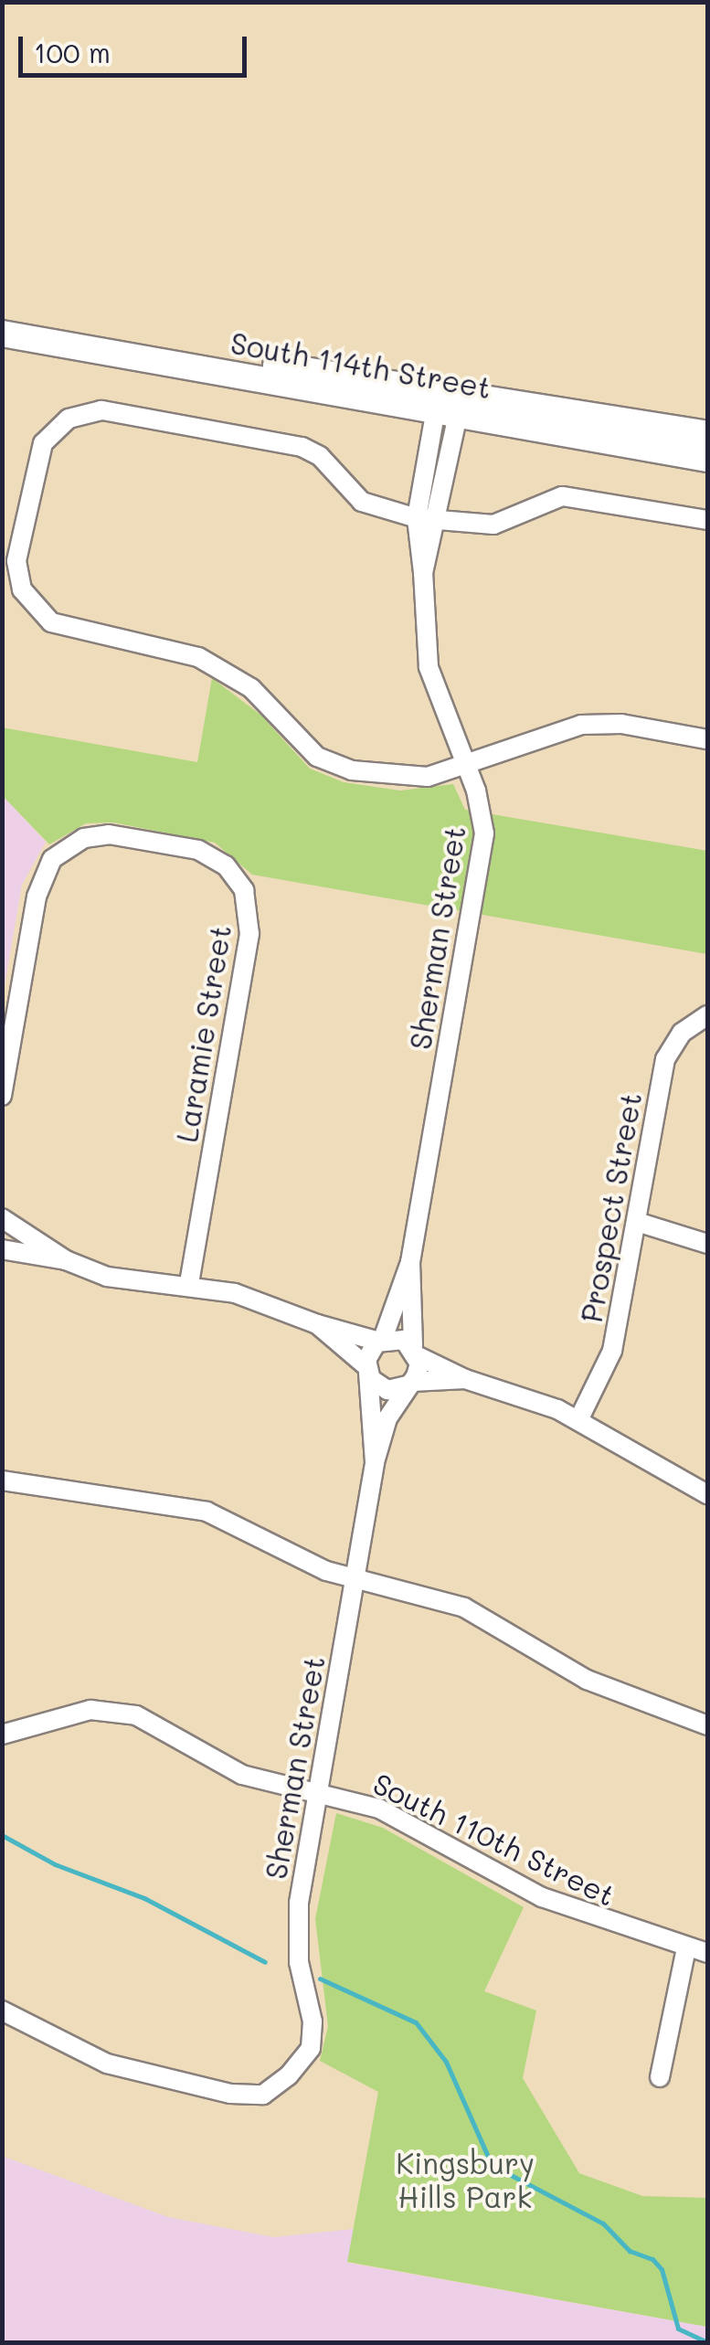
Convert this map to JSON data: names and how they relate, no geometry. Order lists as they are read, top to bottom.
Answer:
{
  "streets": {
    "street": [
      "South 114th Street",
      "Sherman Street",
      "Laramie Street",
      "Prospect Street",
      "South 110th Street"
    ]
  },
  "crossings": [
    ["South 114th Street", "Sherman Street"],
    ["Sherman Street", "South 110th Street"]
  ],
  "parks": ["Kingsbury Hills Park"],
  "scale_bar": "100 m"
}
